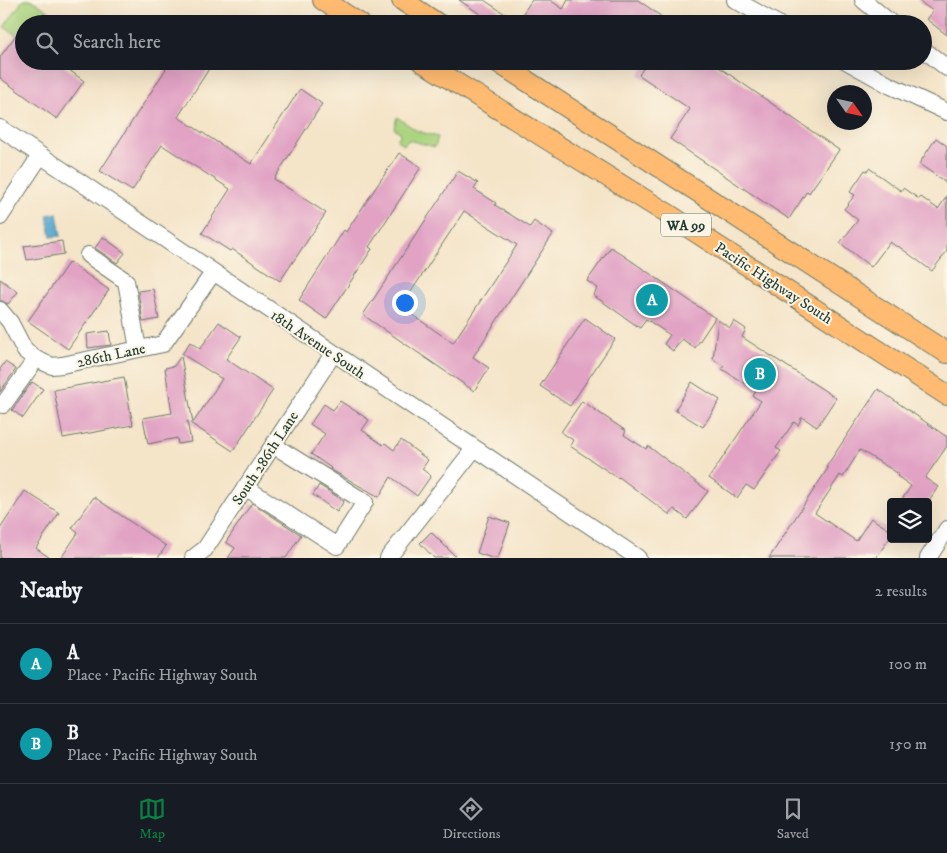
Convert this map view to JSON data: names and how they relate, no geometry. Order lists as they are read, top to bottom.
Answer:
{
  "streets": {
    "main road": ["WA 99", "Pacific Highway South"],
    "street": ["18th Avenue South", "286th Lane", "South 286th Lane"]
  },
  "crossings": [
    ["18th Avenue South", "286th Lane"],
    ["18th Avenue South", "South 286th Lane"]
  ],
  "north": "bottom right",
  "page": {
    "search": "Search here",
    "pins": ["A", "B"],
    "heading": ["Nearby", "2 results"],
    "list": [
      {
        "mark": "A",
        "name": "A",
        "note": "Place · Pacific Highway South",
        "value": "100 m"
      },
      {
        "mark": "B",
        "name": "B",
        "note": "Place · Pacific Highway South",
        "value": "150 m"
      }
    ],
    "nav": ["Map", "Directions", "Saved"]
  }
}
